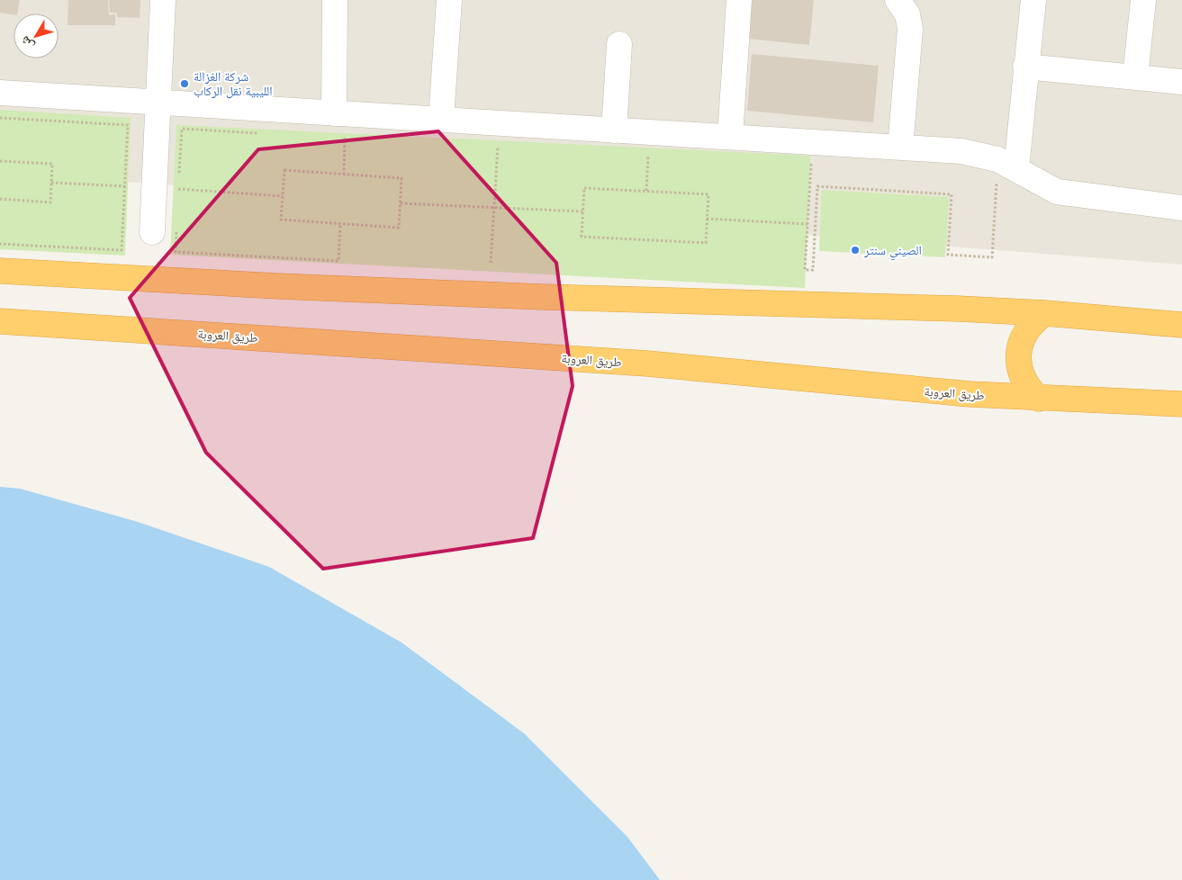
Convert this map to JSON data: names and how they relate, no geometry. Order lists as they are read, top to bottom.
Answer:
{
  "streets": {
    "highway": ["طريق العروبة"]
  },
  "places": ["شركة الغزالة الليبية نقل الركاب", "الصيني سنتر"],
  "north": "bottom left"
}
